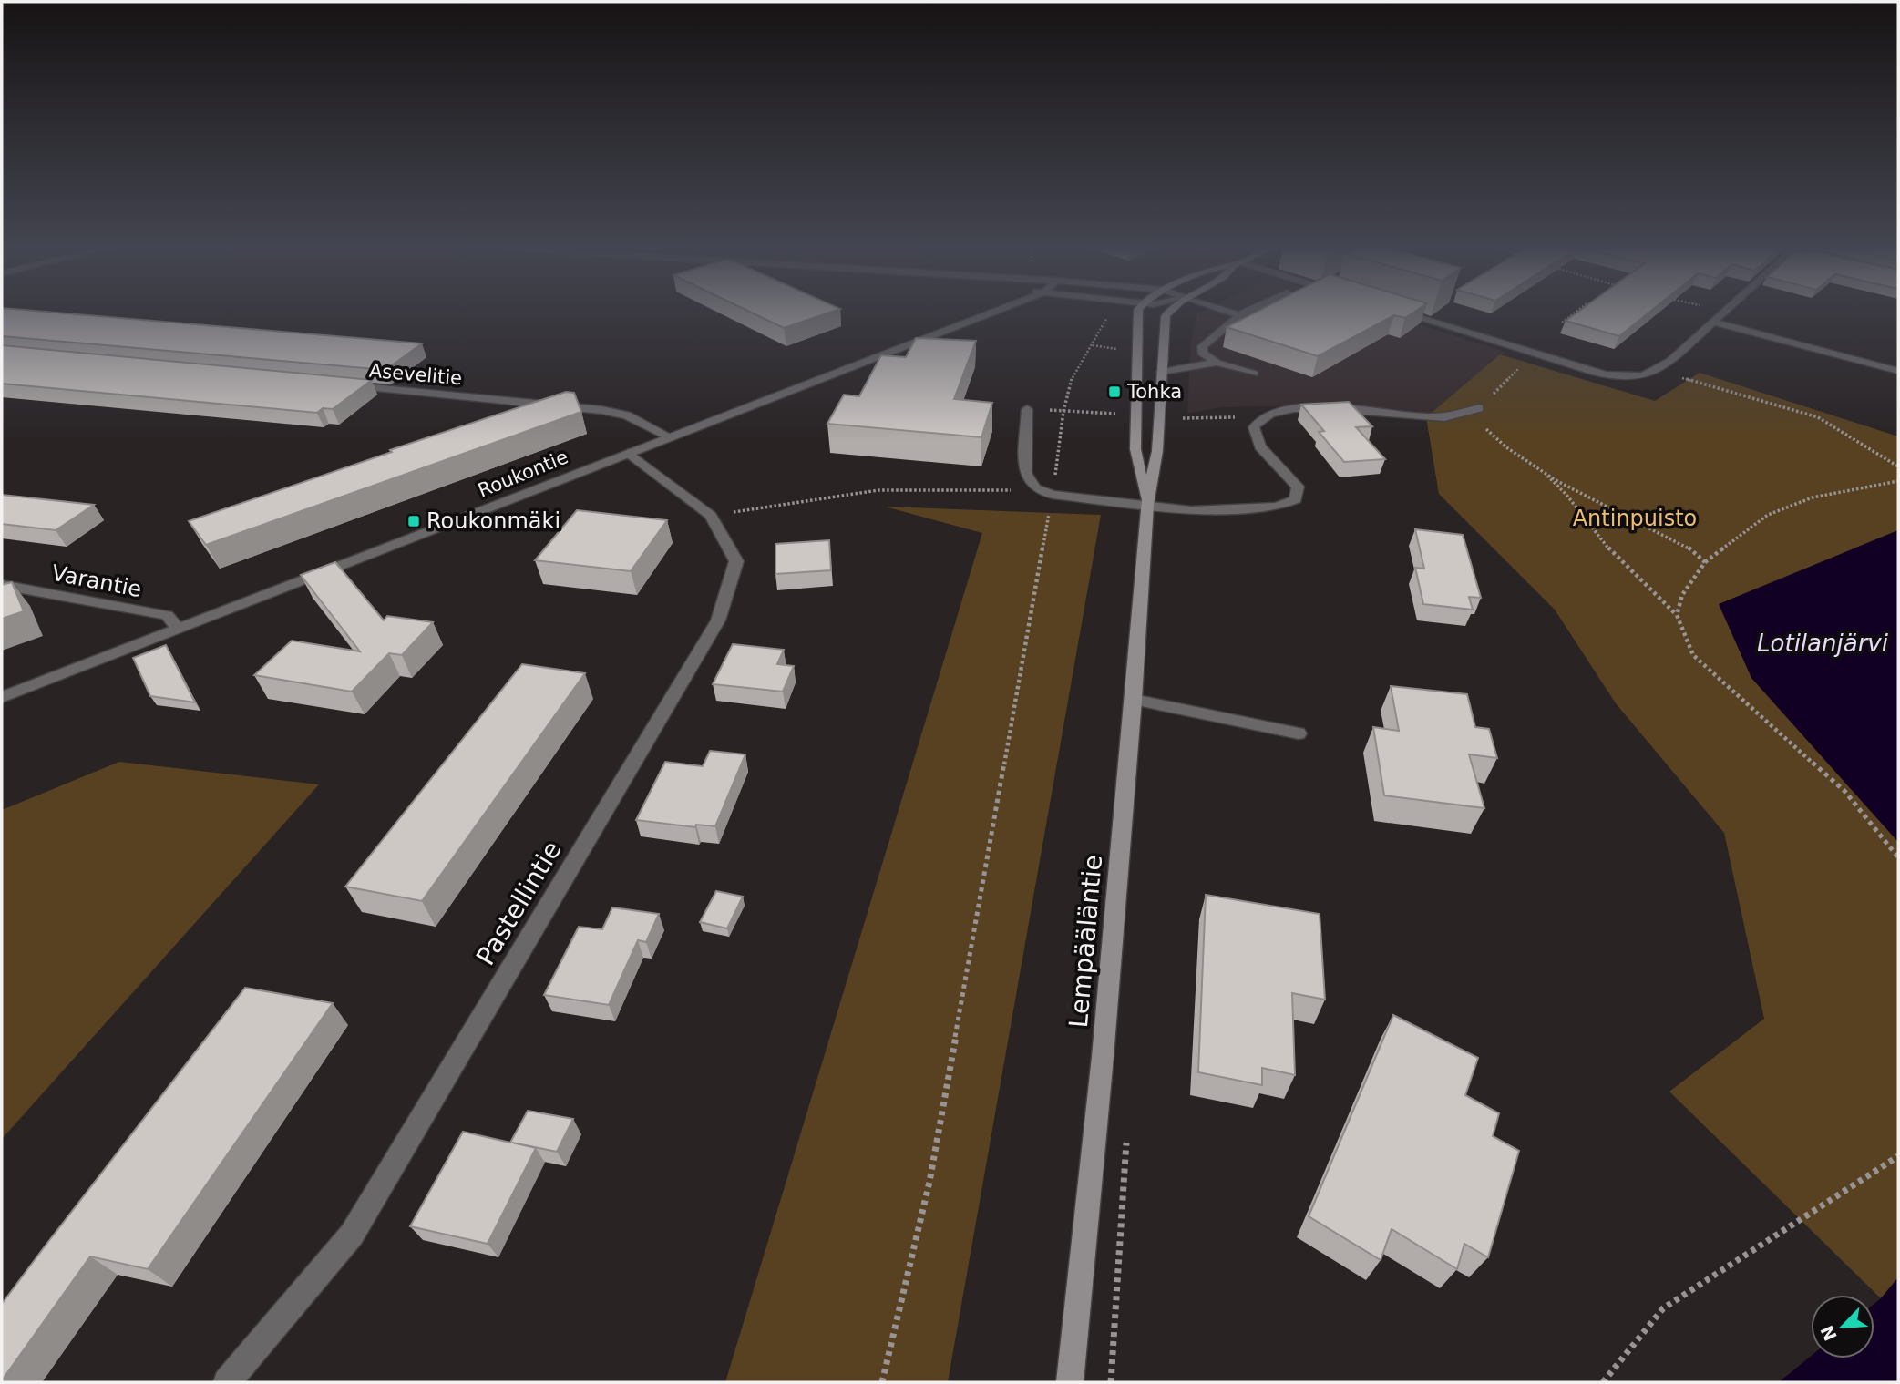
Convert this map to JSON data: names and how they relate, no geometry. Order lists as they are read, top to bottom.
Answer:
{
  "streets": {
    "main road": ["Lempääläntie"],
    "street": [
      "Asevelitie",
      "Roukontie",
      "Varantie",
      "Pastellintie"
    ]
  },
  "crossings": [
    ["Asevelitie", "Roukontie"],
    ["Roukontie", "Varantie"],
    ["Roukontie", "Pastellintie"]
  ],
  "water": ["Lotilanjärvi"],
  "parks": ["Antinpuisto"],
  "places": {
    "transit": ["Tohka", "Roukonmäki"]
  },
  "north": "bottom left"
}
